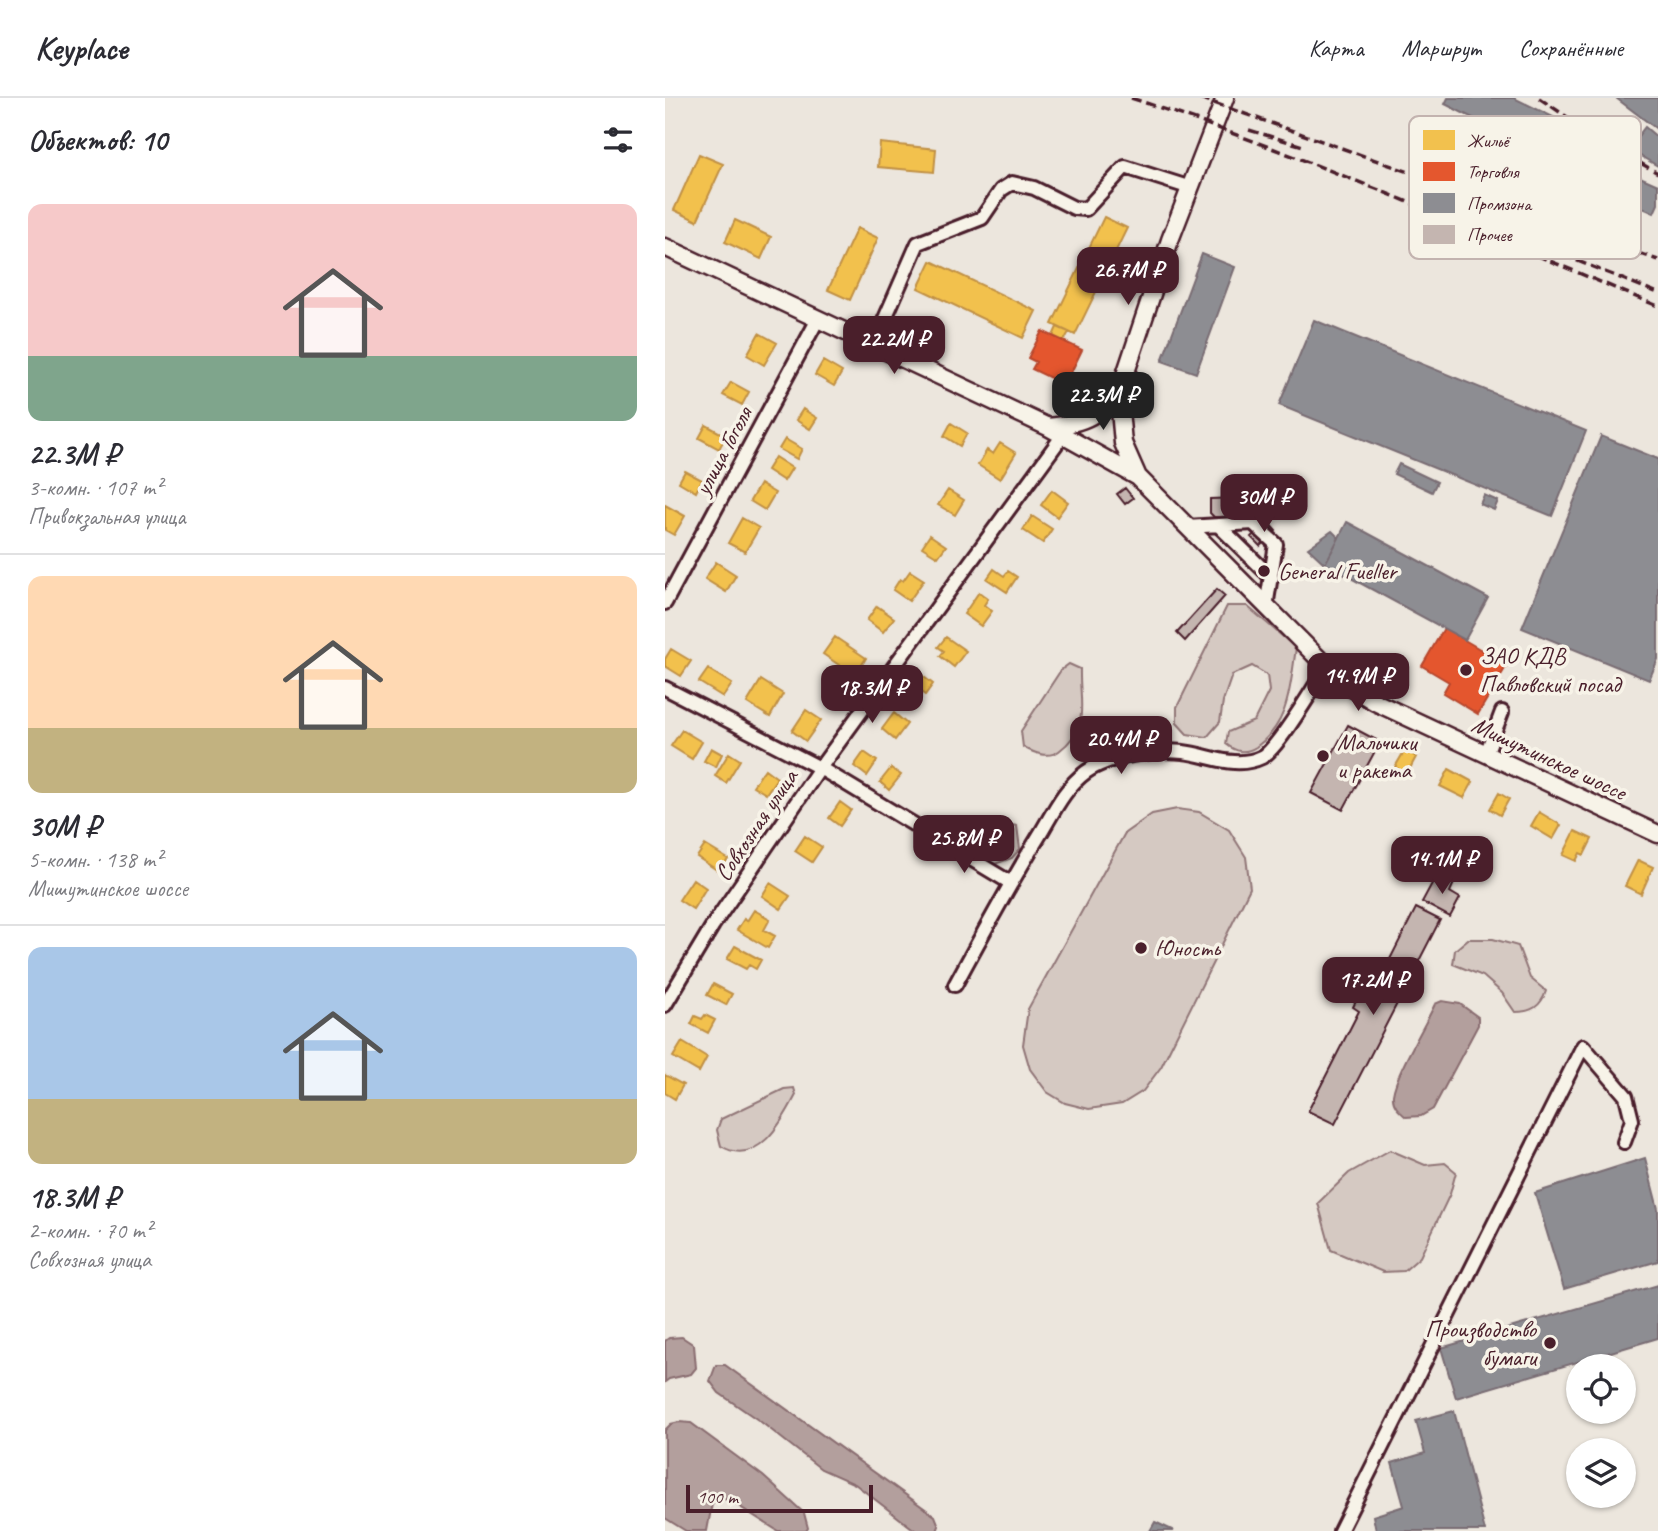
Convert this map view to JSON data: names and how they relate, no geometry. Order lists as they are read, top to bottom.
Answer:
{
  "streets": {
    "main road": ["Мишутинское шоссе"],
    "street": ["улица Гоголя", "Совхозная улица"]
  },
  "places": [
    "General Fueller",
    "ЗАО КДВ Павловский посад",
    "Мальчики и ракета",
    "Юность",
    "Производство бумаги"
  ],
  "legend": [
    "Жильё",
    "Торговля",
    "Промзона",
    "Прочее"
  ],
  "scale_bar": "100 m",
  "page": {
    "header": "Keyplace",
    "nav": ["Карта", "Маршрут", "Сохранённые"],
    "heading": "Объектов: 10",
    "list": [
      {
        "name": "22.3M ₽",
        "note": "3-комн. · 107 m² · Привокзальная улица"
      },
      {
        "name": "30M ₽",
        "note": "5-комн. · 138 m² · Мишутинское шоссе"
      },
      {
        "name": "18.3M ₽",
        "note": "2-комн. · 70 m² · Совхозная улица"
      }
    ],
    "price": [
      "26.7M ₽",
      "22.2M ₽",
      "22.3M ₽",
      "30M ₽",
      "14.9M ₽",
      "18.3M ₽",
      "20.4M ₽",
      "25.8M ₽",
      "14.1M ₽",
      "17.2M ₽"
    ],
    "scale": "100 m"
  }
}
